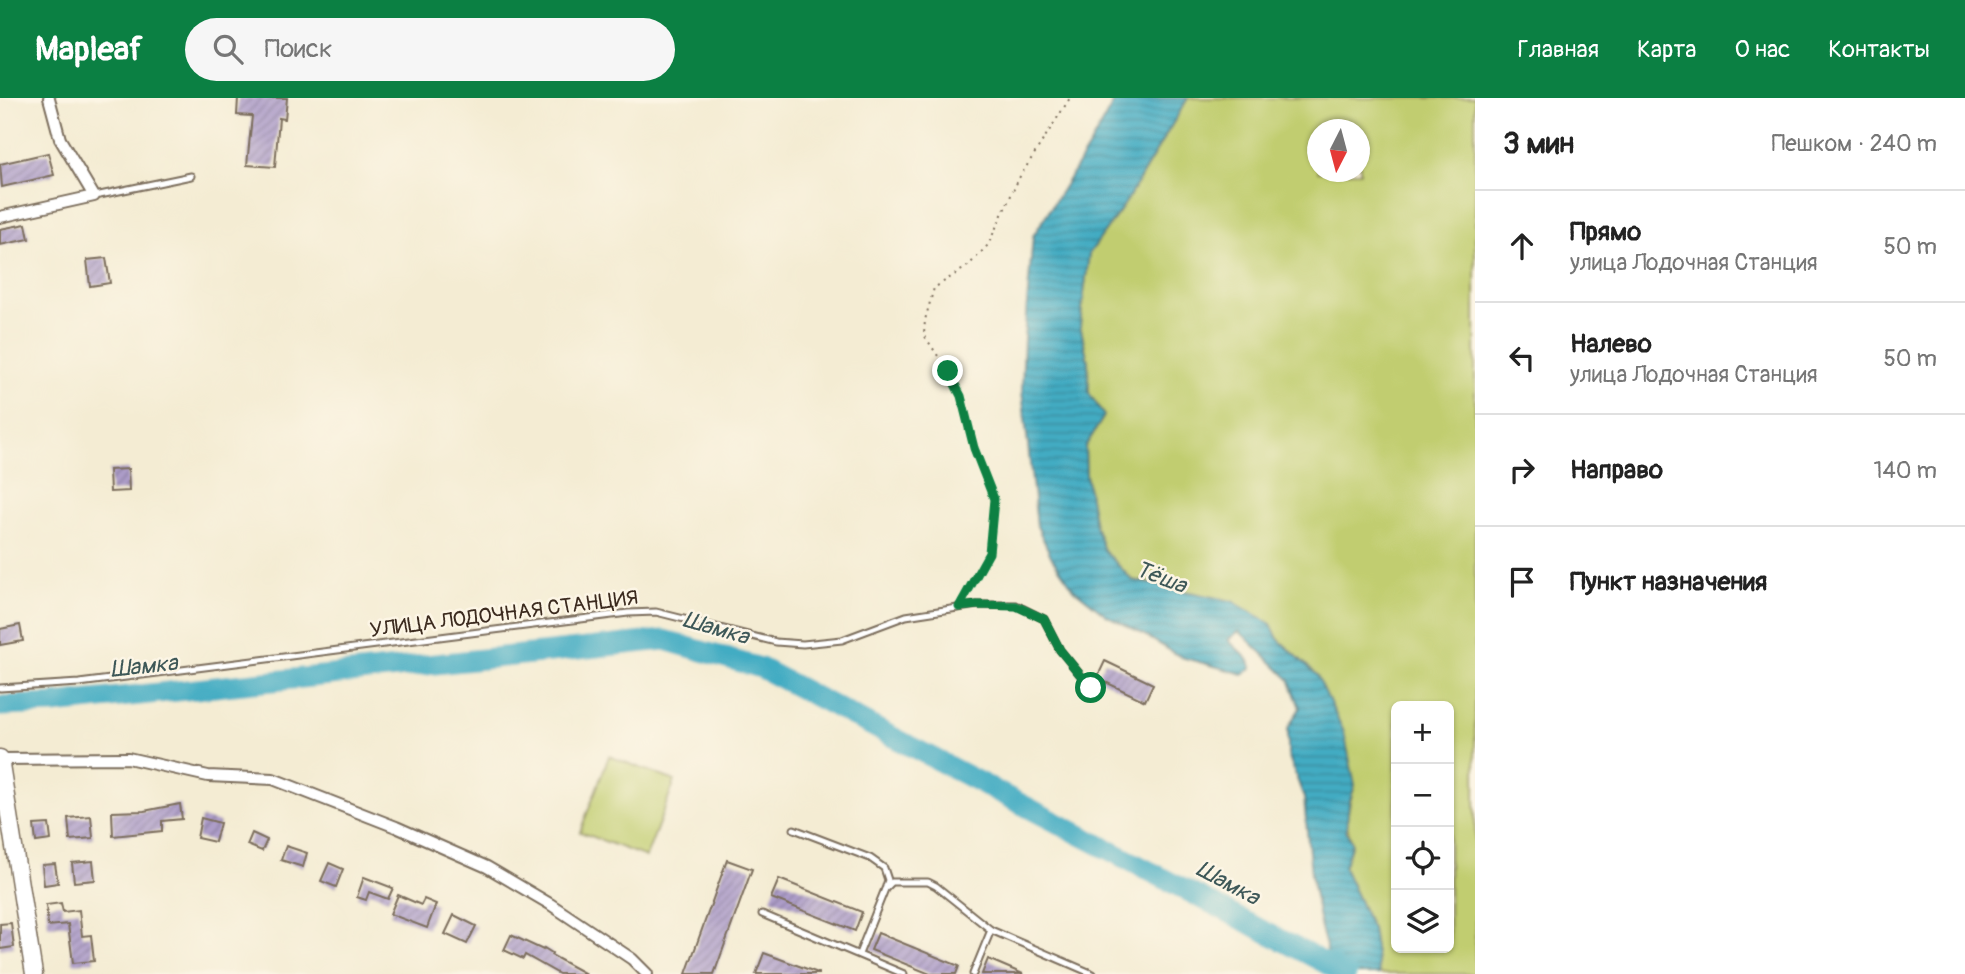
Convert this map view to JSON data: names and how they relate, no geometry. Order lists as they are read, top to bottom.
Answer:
{
  "streets": {
    "lane": ["УЛИЦА ЛОДОЧНАЯ СТАНЦИЯ"]
  },
  "water": ["Тёша", "Шамка"],
  "north": "bottom",
  "page": {
    "header": "Mapleaf",
    "search": "Поиск",
    "nav": [
      "Главная",
      "Карта",
      "О нас",
      "Контакты"
    ],
    "heading": ["3 мин", "Пешком · 240 m"],
    "list": [
      ["Прямо", "улица Лодочная Станция", "50 m"],
      ["Налево", "улица Лодочная Станция", "50 m"],
      ["Направо", "140 m"],
      "Пункт назначения"
    ],
    "map_buttons": ["+", "−"]
  }
}
